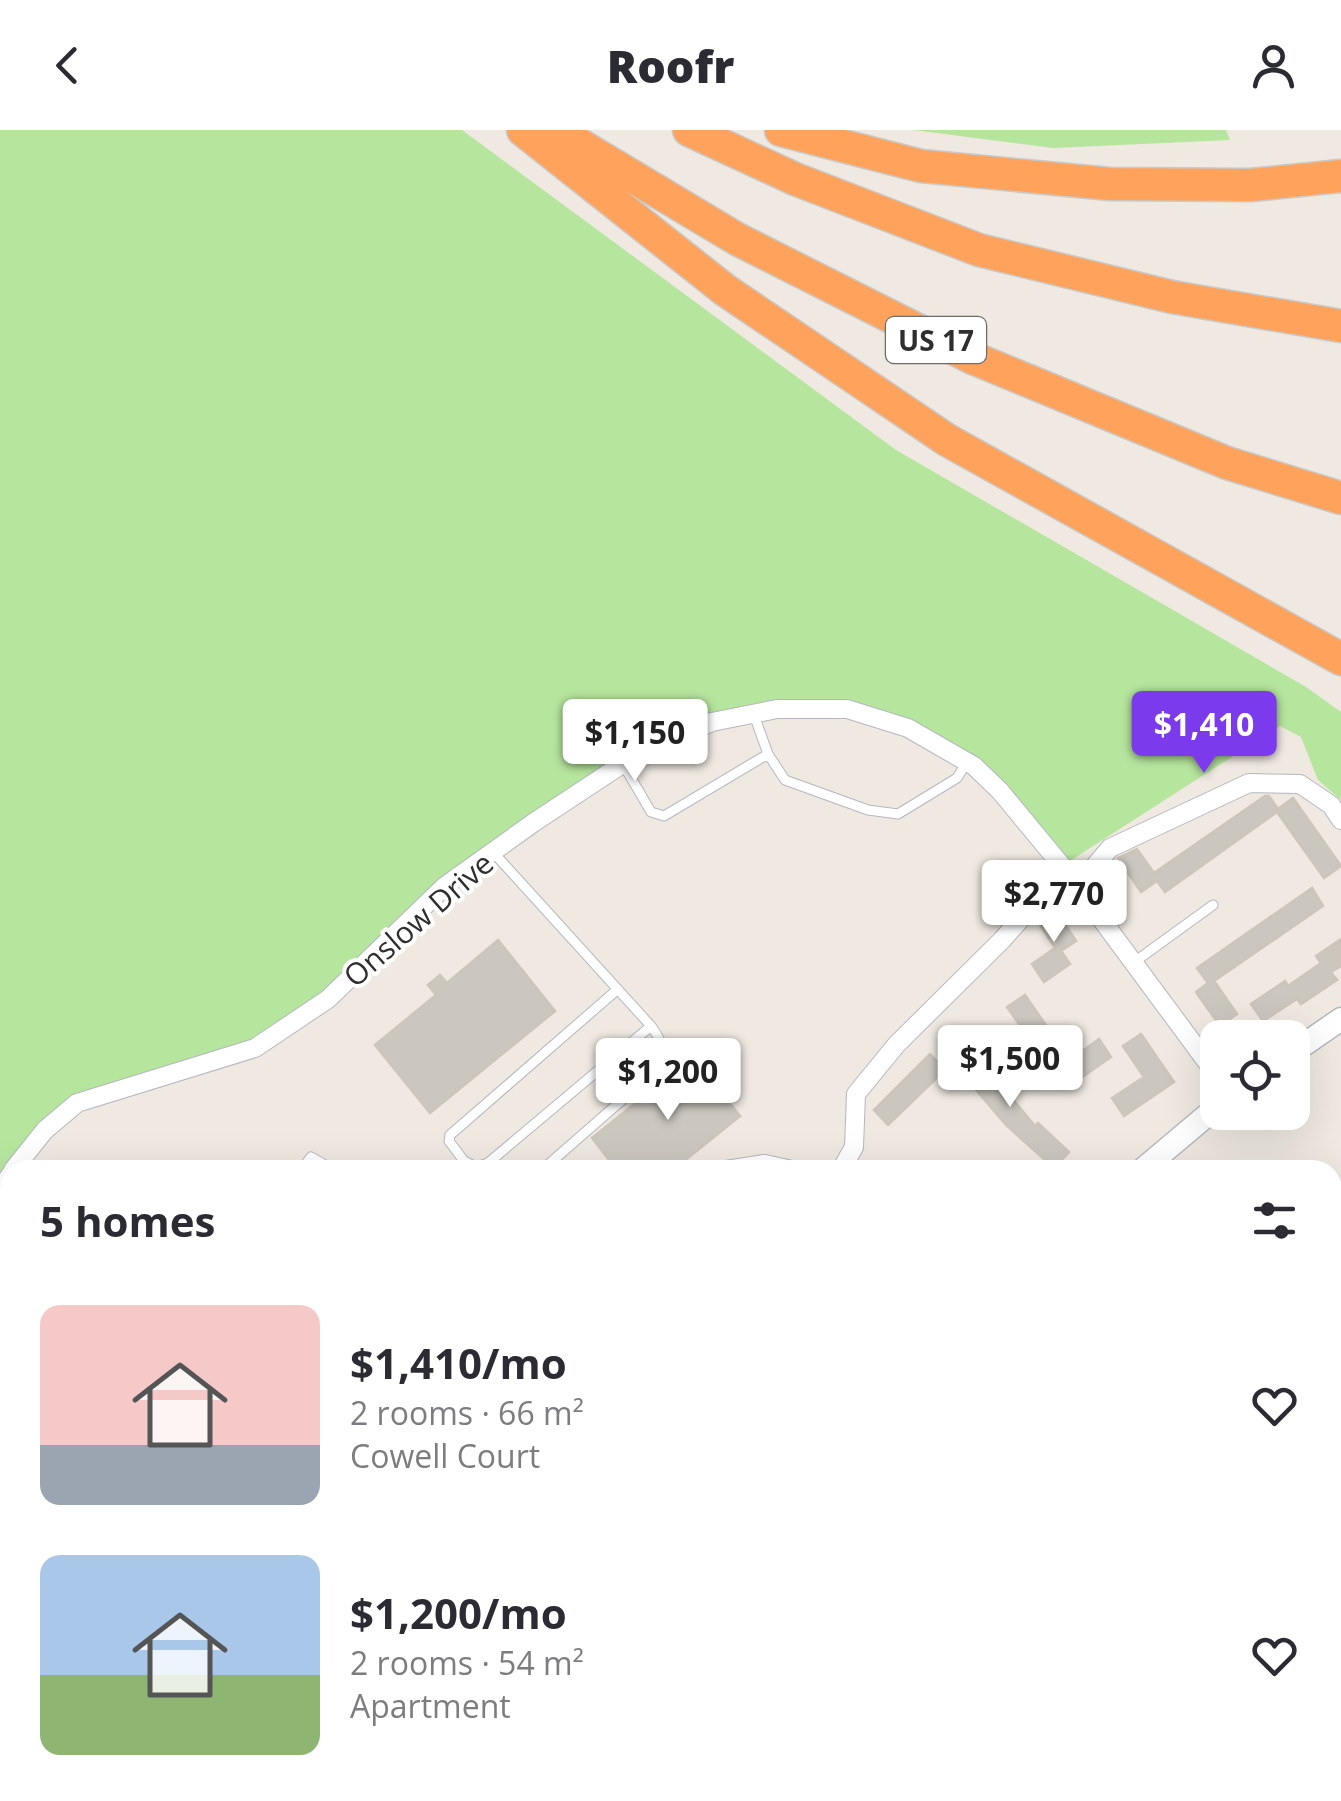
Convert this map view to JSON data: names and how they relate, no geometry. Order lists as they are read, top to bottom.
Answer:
{
  "streets": {
    "highway": ["US 17"],
    "street": ["Onslow Drive"]
  },
  "page": {
    "header": "Roofr",
    "price": [
      "$1,410",
      "$1,150",
      "$2,770",
      "$1,500",
      "$1,200"
    ],
    "heading": "5 homes",
    "list": [
      {
        "name": "$1,410/mo",
        "note": "2 rooms · 66 m² · Cowell Court"
      },
      {
        "name": "$1,200/mo",
        "note": "2 rooms · 54 m² · Apartment"
      }
    ]
  }
}
